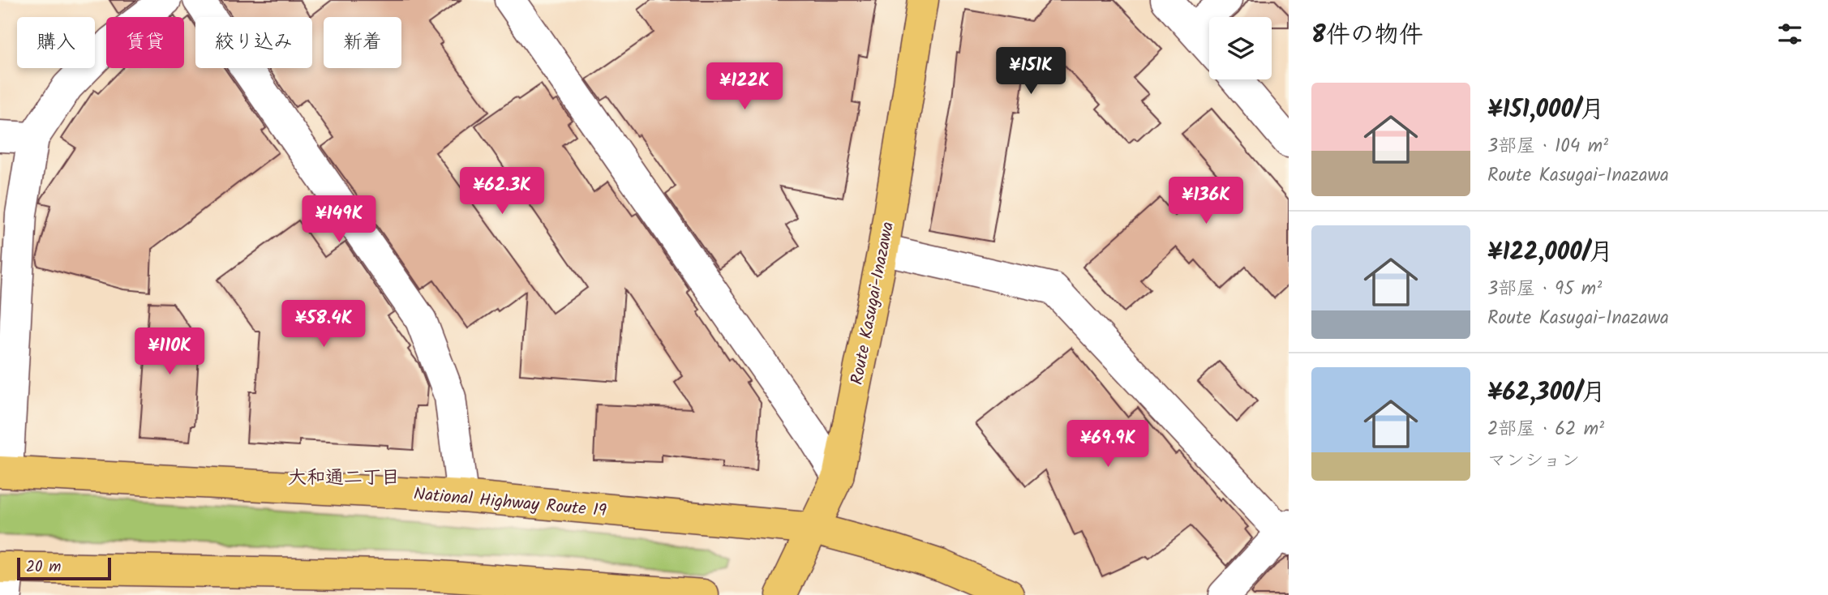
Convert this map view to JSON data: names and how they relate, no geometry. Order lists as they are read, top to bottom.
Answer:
{
  "streets": {
    "main road": ["Route Kasugai-Inazawa", "National Highway Route 19"]
  },
  "crossings": [
    ["Route Kasugai-Inazawa", "National Highway Route 19"]
  ],
  "districts": ["大和通二丁目"],
  "scale_bar": "20 m",
  "page": {
    "heading": "8件の物件",
    "chip": [
      "購入",
      "賃貸",
      "絞り込み",
      "新着"
    ],
    "price": [
      "¥151K",
      "¥122K",
      "¥62.3K",
      "¥136K",
      "¥149K",
      "¥58.4K",
      "¥110K",
      "¥69.9K"
    ],
    "list": [
      {
        "name": "¥151,000/月",
        "note": "3部屋 · 104 m² · Route Kasugai-Inazawa"
      },
      {
        "name": "¥122,000/月",
        "note": "3部屋 · 95 m² · Route Kasugai-Inazawa"
      },
      {
        "name": "¥62,300/月",
        "note": "2部屋 · 62 m² · マンション"
      }
    ],
    "scale": "20 m"
  }
}
